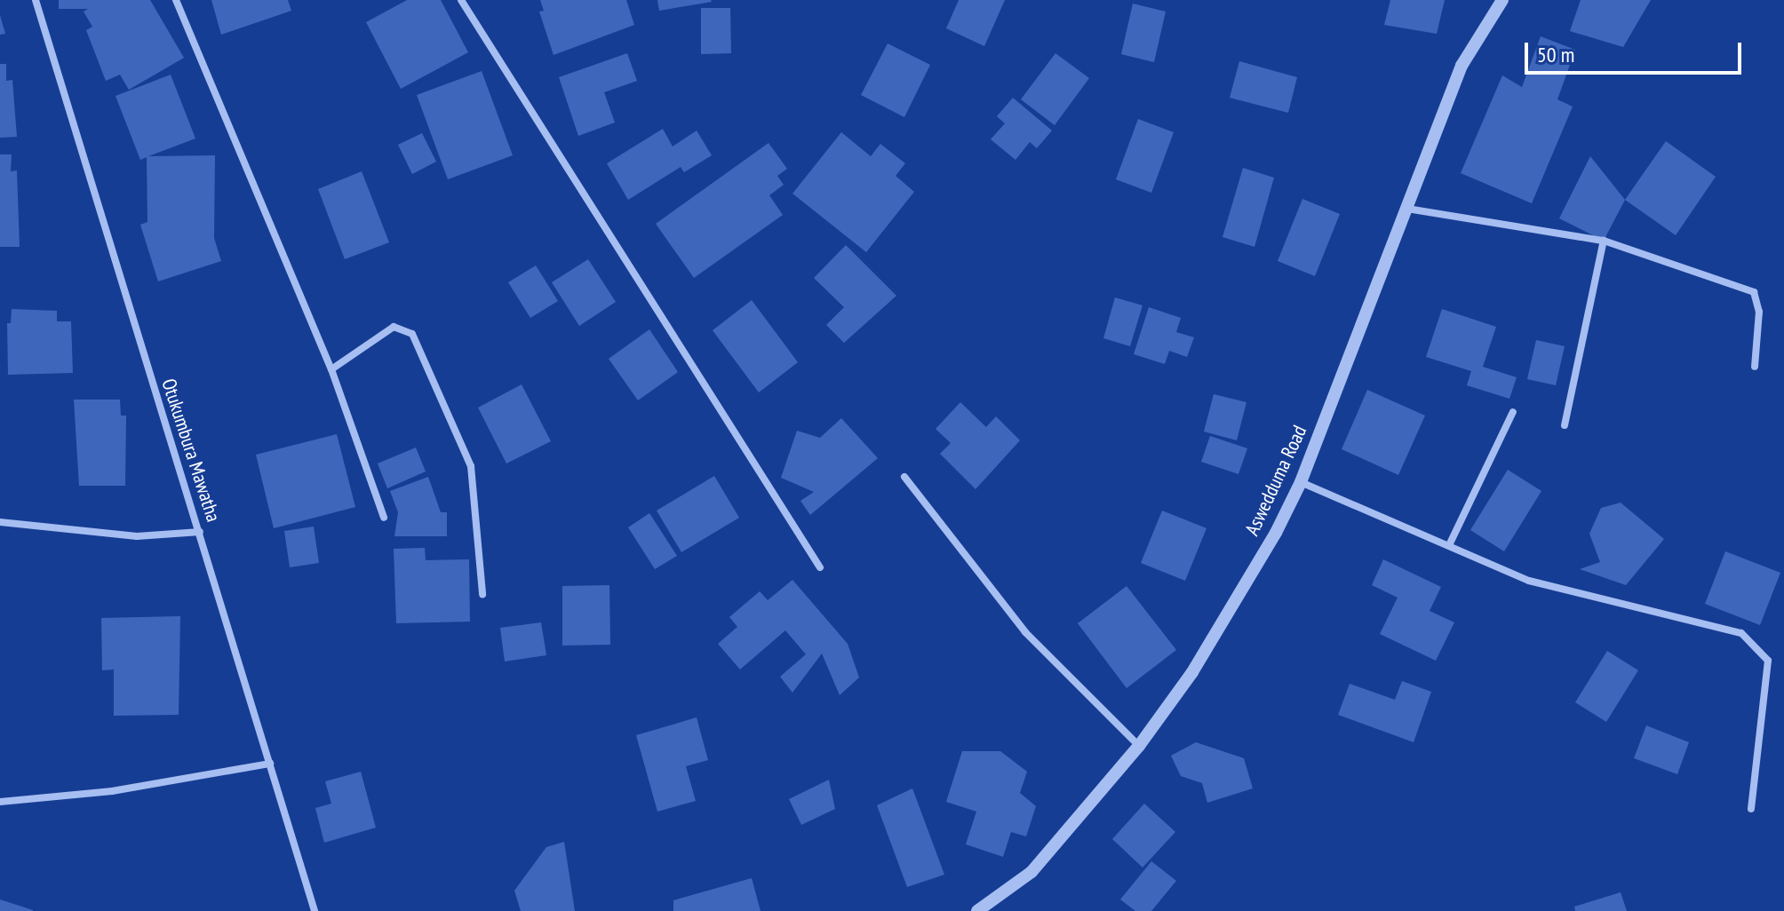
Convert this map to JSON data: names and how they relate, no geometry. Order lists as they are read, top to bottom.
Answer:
{
  "streets": {
    "street": ["Otukumbura Mawatha", "Aswedduma Road"]
  },
  "scale_bar": "50 m"
}
